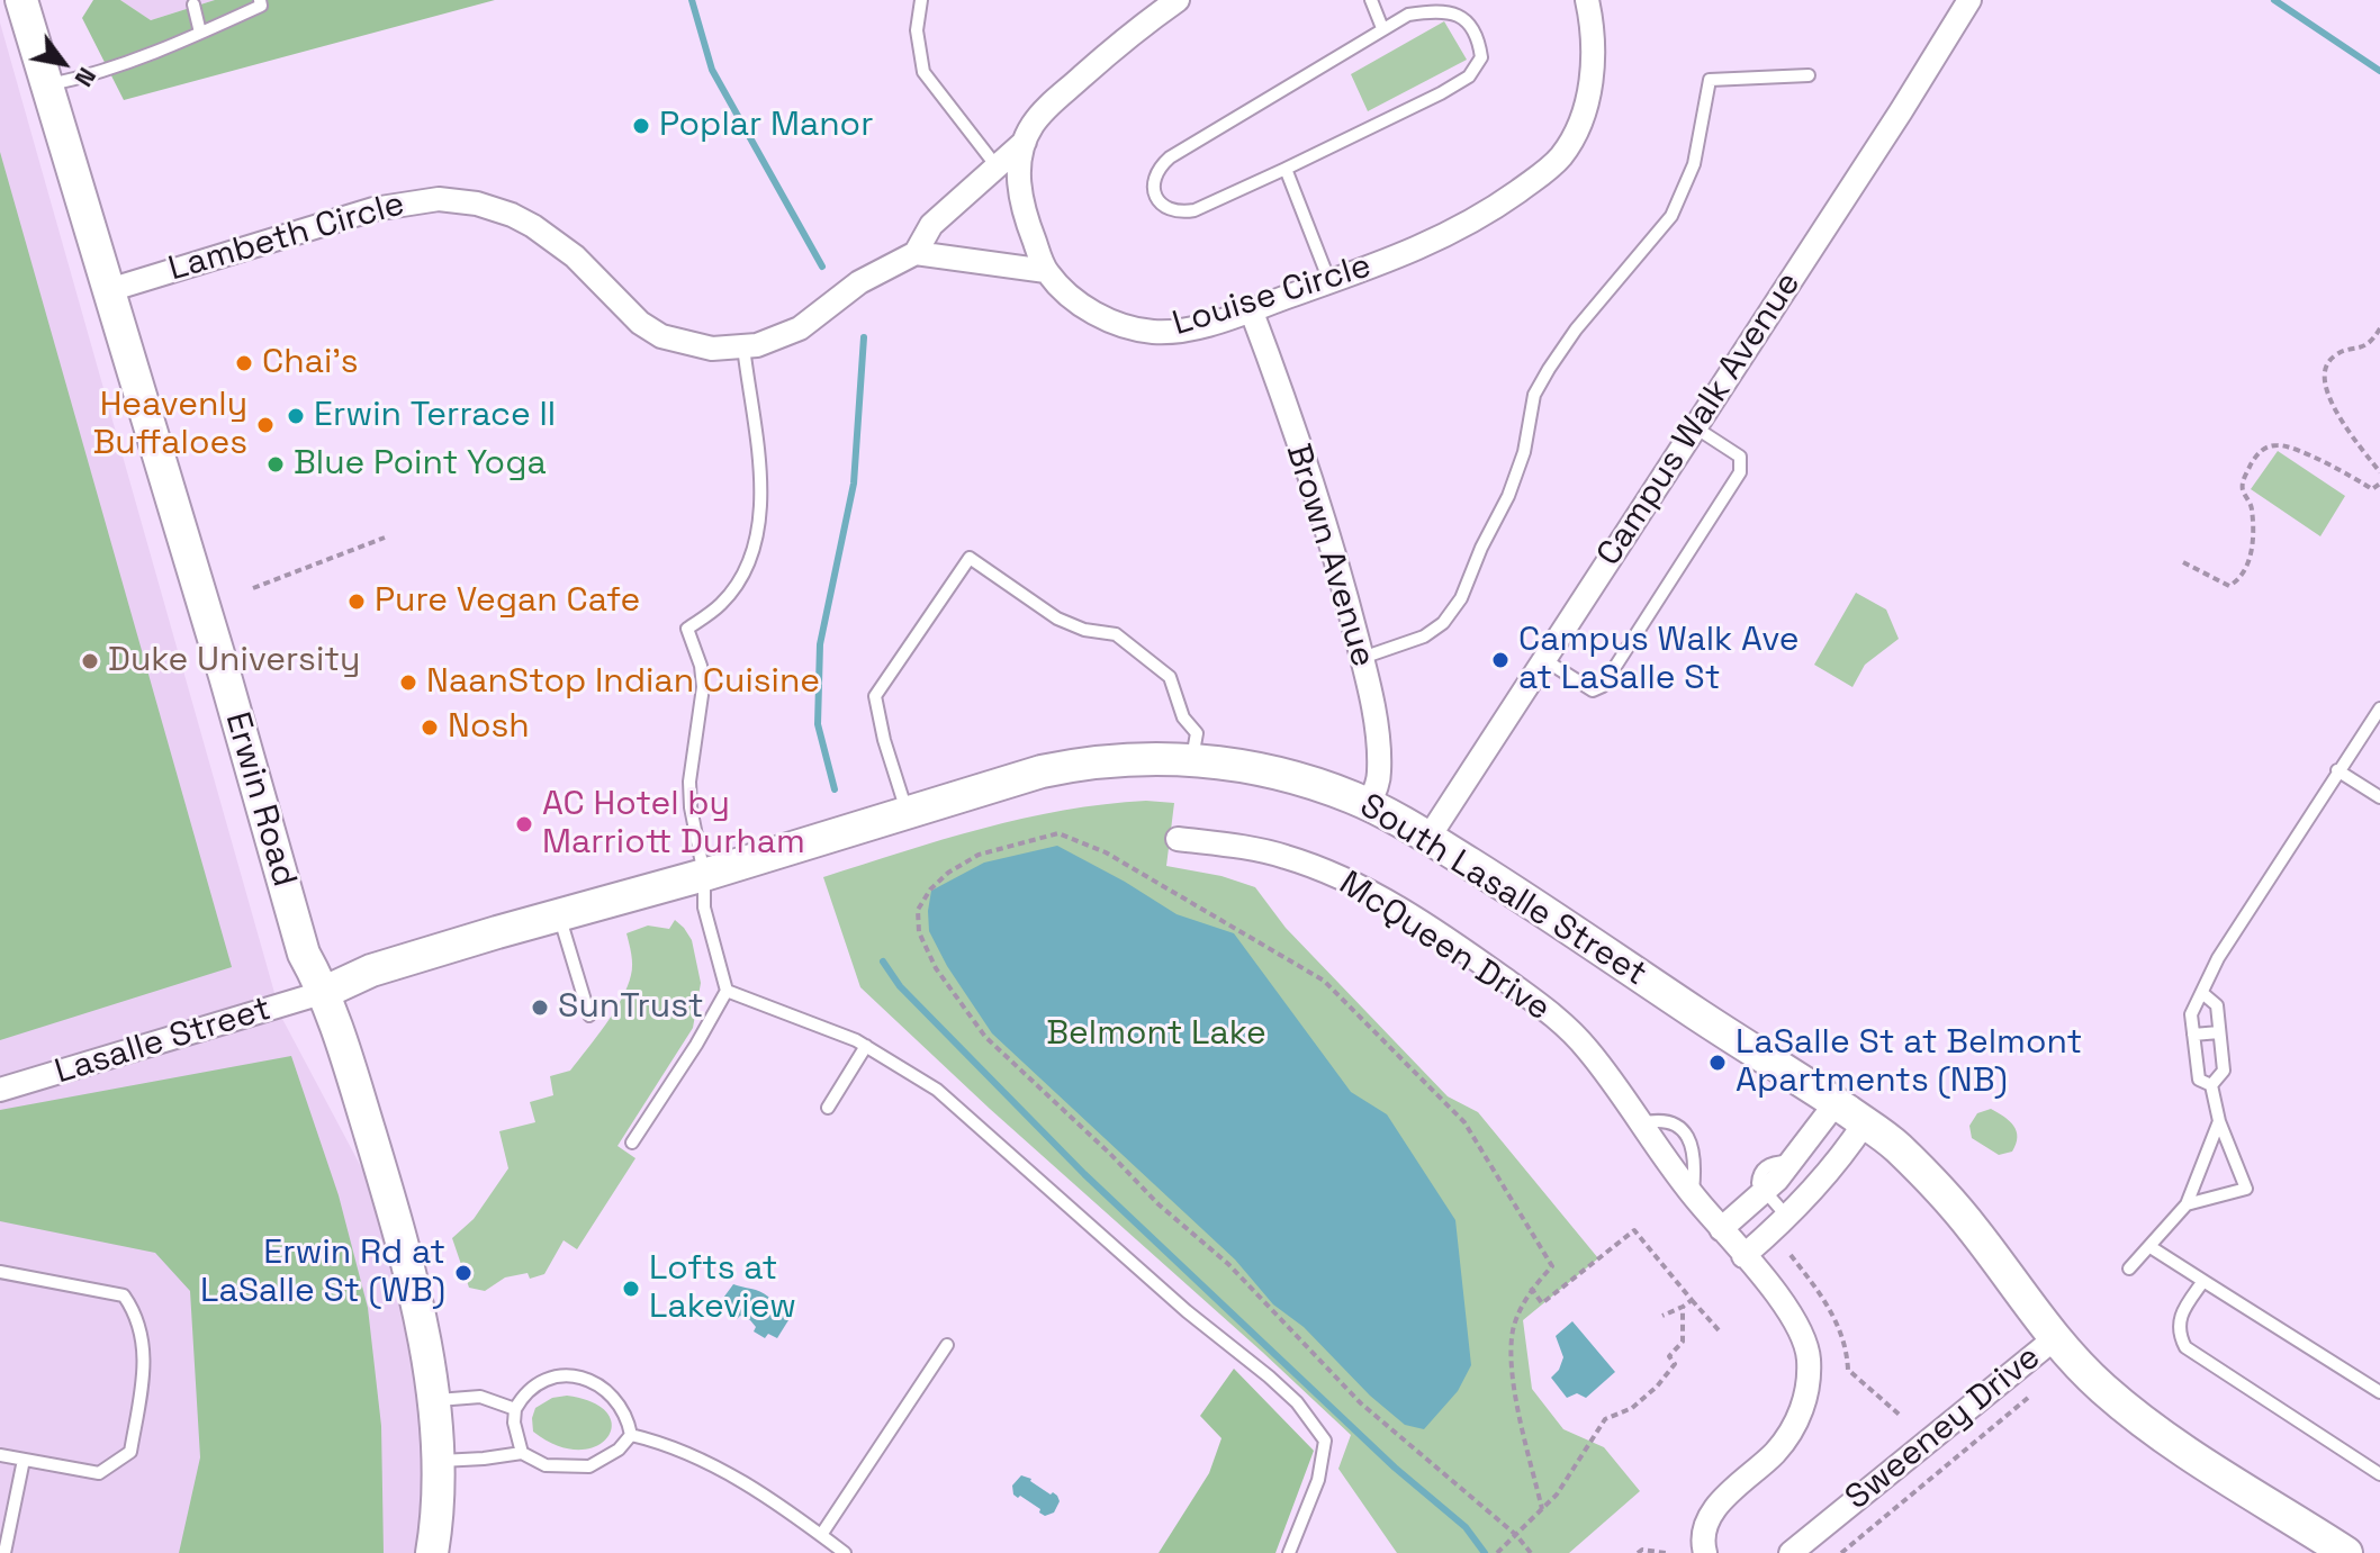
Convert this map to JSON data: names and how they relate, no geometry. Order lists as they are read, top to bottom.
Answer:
{
  "streets": {
    "street": [
      "Lambeth Circle",
      "Louise Circle",
      "Campus Walk Avenue",
      "Brown Avenue",
      "Erwin Road",
      "South Lasalle Street",
      "McQueen Drive",
      "Lasalle Street",
      "Sweeney Drive"
    ]
  },
  "crossings": [
    ["Lambeth Circle", "Louise Circle"],
    ["Lambeth Circle", "Erwin Road"],
    ["Louise Circle", "Brown Avenue"],
    ["Campus Walk Avenue", "South Lasalle Street"],
    ["Brown Avenue", "South Lasalle Street"],
    ["Erwin Road", "South Lasalle Street"],
    ["Erwin Road", "Lasalle Street"],
    ["South Lasalle Street", "Lasalle Street"],
    ["South Lasalle Street", "Sweeney Drive"]
  ],
  "parks": ["Belmont Lake"],
  "places": [
    "Poplar Manor",
    "Chai's",
    "Erwin Terrace II",
    "Heavenly Buffaloes",
    "Blue Point Yoga",
    "Pure Vegan Cafe",
    "Campus Walk Ave at LaSalle St",
    "Duke University",
    "NaanStop Indian Cuisine",
    "Nosh",
    "AC Hotel by Marriott Durham",
    "SunTrust",
    "LaSalle St at Belmont Apartments (NB)",
    "Erwin Rd at LaSalle St (WB)",
    "Lofts at Lakeview"
  ],
  "north": "bottom right"
}
